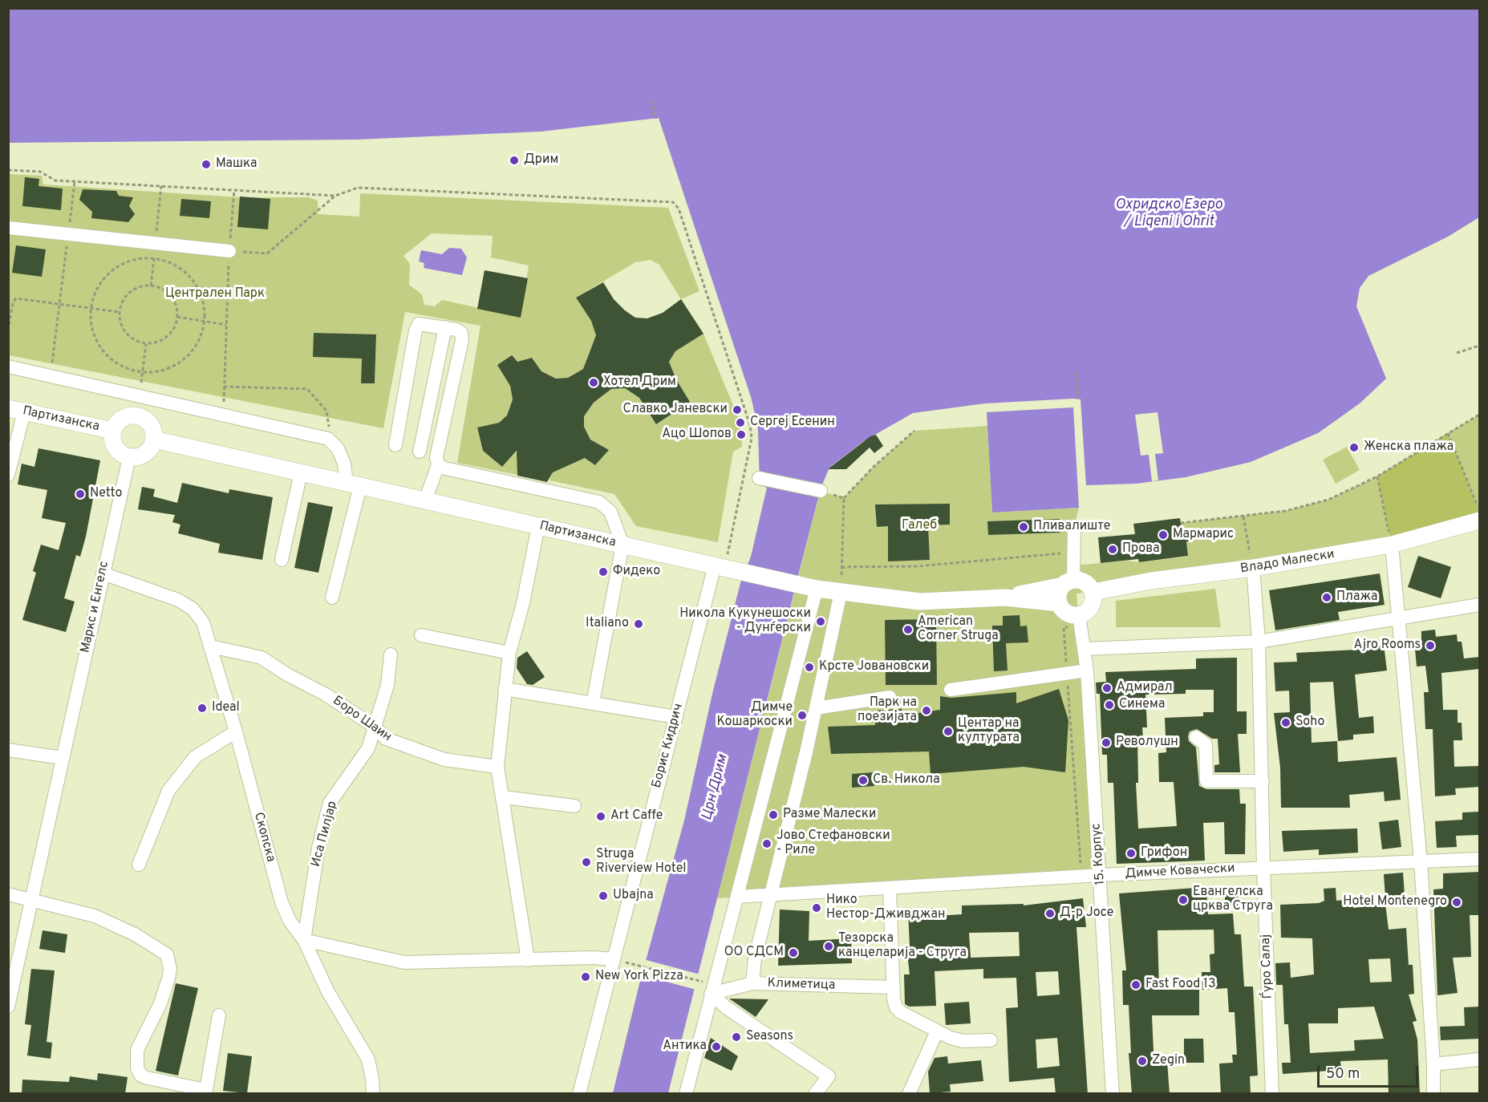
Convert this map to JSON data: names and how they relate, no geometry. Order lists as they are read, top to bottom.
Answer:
{
  "streets": {
    "main road": ["Партизанска", "Владо Малески"],
    "street": [
      "Маркс и Енгелс",
      "Боро Шаин",
      "Борис Кидрич",
      "Иса Пилјар",
      "Скопска",
      "15. Корпус",
      "Димче Ковачески",
      "Ѓуро Салај",
      "Климетица"
    ]
  },
  "crossings": [
    ["Партизанска", "Владо Малески"],
    ["Партизанска", "Маркс и Енгелс"],
    ["Партизанска", "Борис Кидрич"],
    ["Партизанска", "15. Корпус"],
    ["Владо Малески", "15. Корпус"],
    ["Владо Малески", "Ѓуро Салај"],
    ["Маркс и Енгелс", "Скопска"],
    ["Боро Шаин", "Иса Пилјар"],
    ["Боро Шаин", "Скопска"],
    ["Иса Пилјар", "Скопска"],
    ["15. Корпус", "Димче Ковачески"],
    ["Димче Ковачески", "Ѓуро Салај"]
  ],
  "water": ["Охридско Езеро / Liqeni i Ohrit", "Црн Дрим"],
  "parks": ["Централен Парк", "Галеб"],
  "places": [
    "Дрим",
    "Машка",
    "Хотел Дрим",
    "Славко Јаневски",
    "Сергеј Есенин",
    "Ацо Шопов",
    "Женска плажа",
    "Netto",
    "Пливалиште",
    "Мармарис",
    "Прова",
    "Фидеко",
    "Плажа",
    "Никола Кукунешоски - Дунѓерски",
    "Italiano",
    "American Corner Struga",
    "Ajro Rooms",
    "Крсте Јовановски",
    "Адмирал",
    "Синема",
    "Ideal",
    "Парк на поезијата",
    "Димче Кошаркоски",
    "Soho",
    "Центар на културата",
    "Револушн",
    "Св. Никола",
    "Разме Малески",
    "Art Caffe",
    "Јово Стефановски - Риле",
    "Грифон",
    "Struga Riverview Hotel",
    "Ubajna",
    "Евангелска црква Струга",
    "Hotel Montenegro",
    "Нико Нестор-Дживджан",
    "Д-р Јосе",
    "Тезорска канцеларија - Струга",
    "ОО СДСМ",
    "New York Pizza",
    "Fast Food 13",
    "Seasons",
    "Aнтика",
    "Zegin"
  ],
  "scale_bar": "50 m"
}
